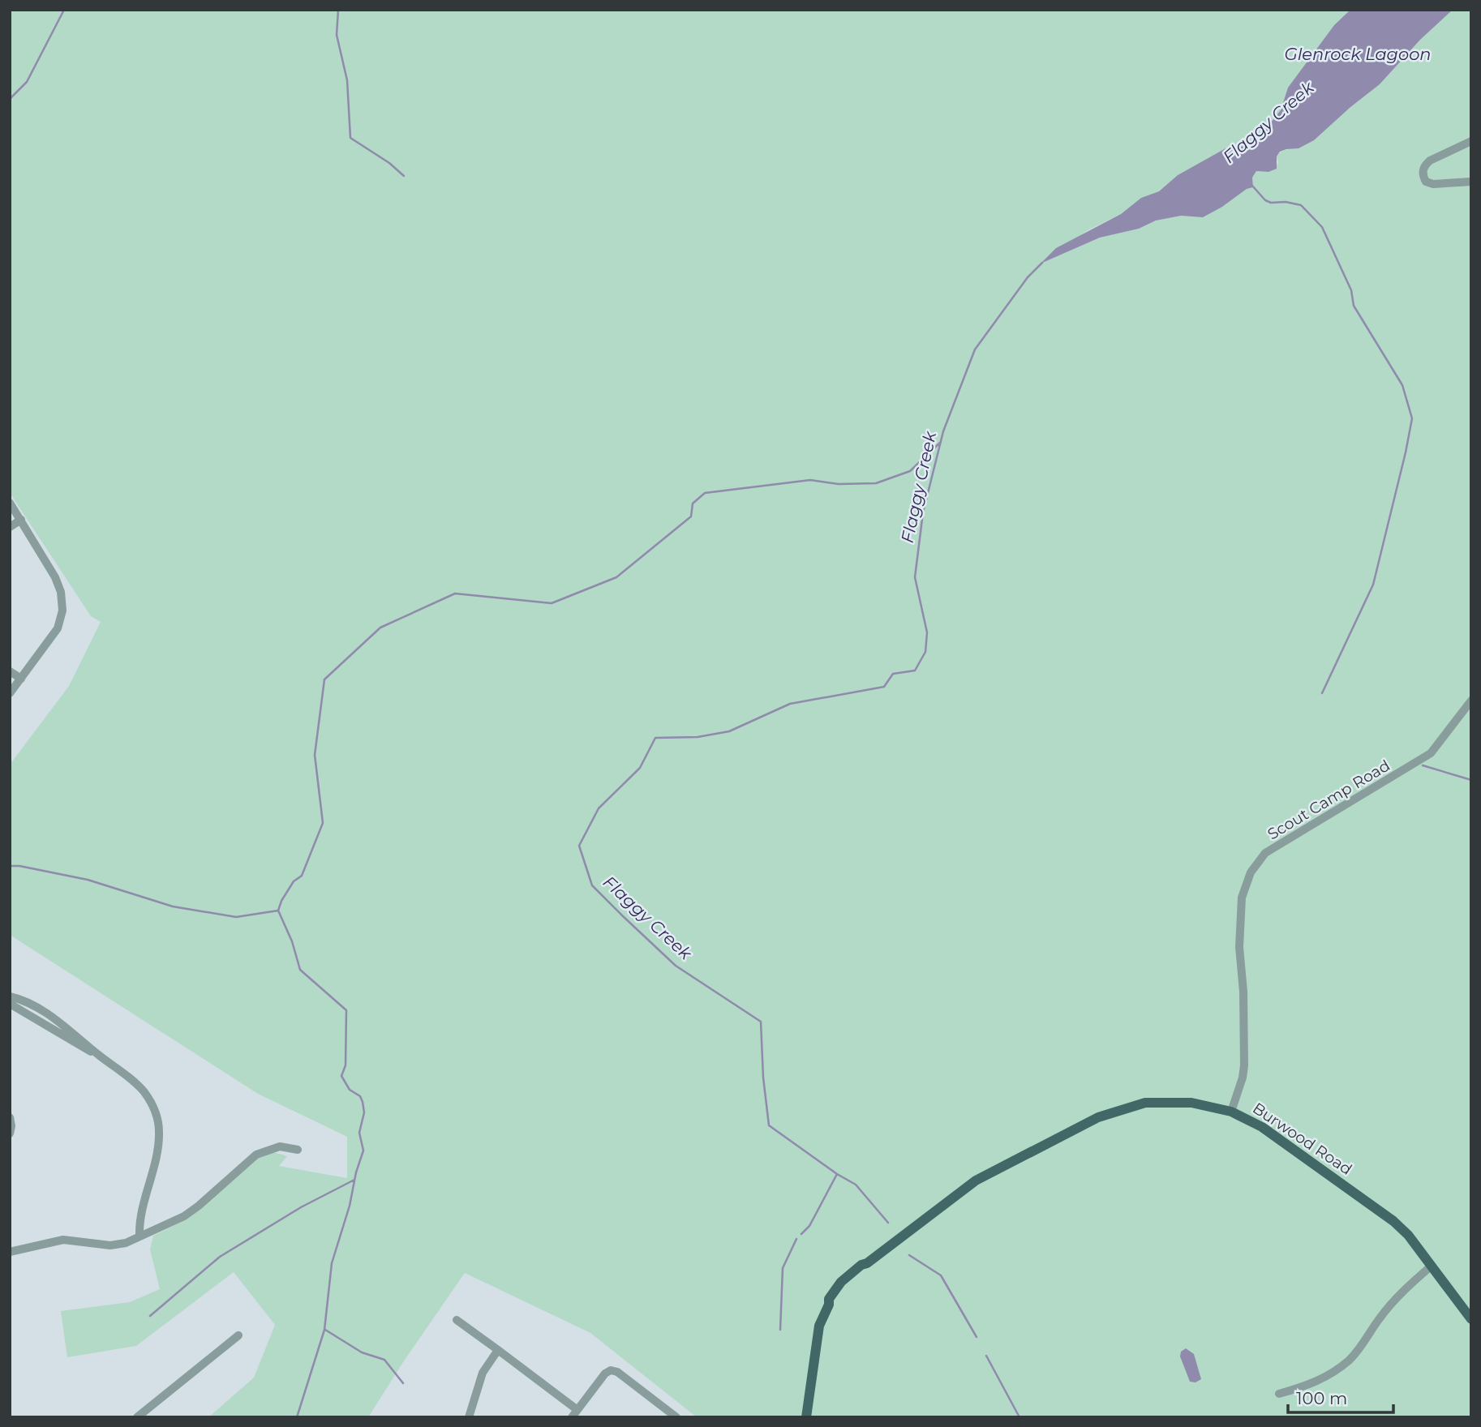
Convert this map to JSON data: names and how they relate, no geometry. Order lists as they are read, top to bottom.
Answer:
{
  "streets": {
    "main road": ["Burwood Road"],
    "street": ["Scout Camp Road"]
  },
  "crossings": [
    ["Scout Camp Road", "Burwood Road"]
  ],
  "water": ["Glenrock Lagoon", "Flaggy Creek"],
  "scale_bar": "100 m"
}
